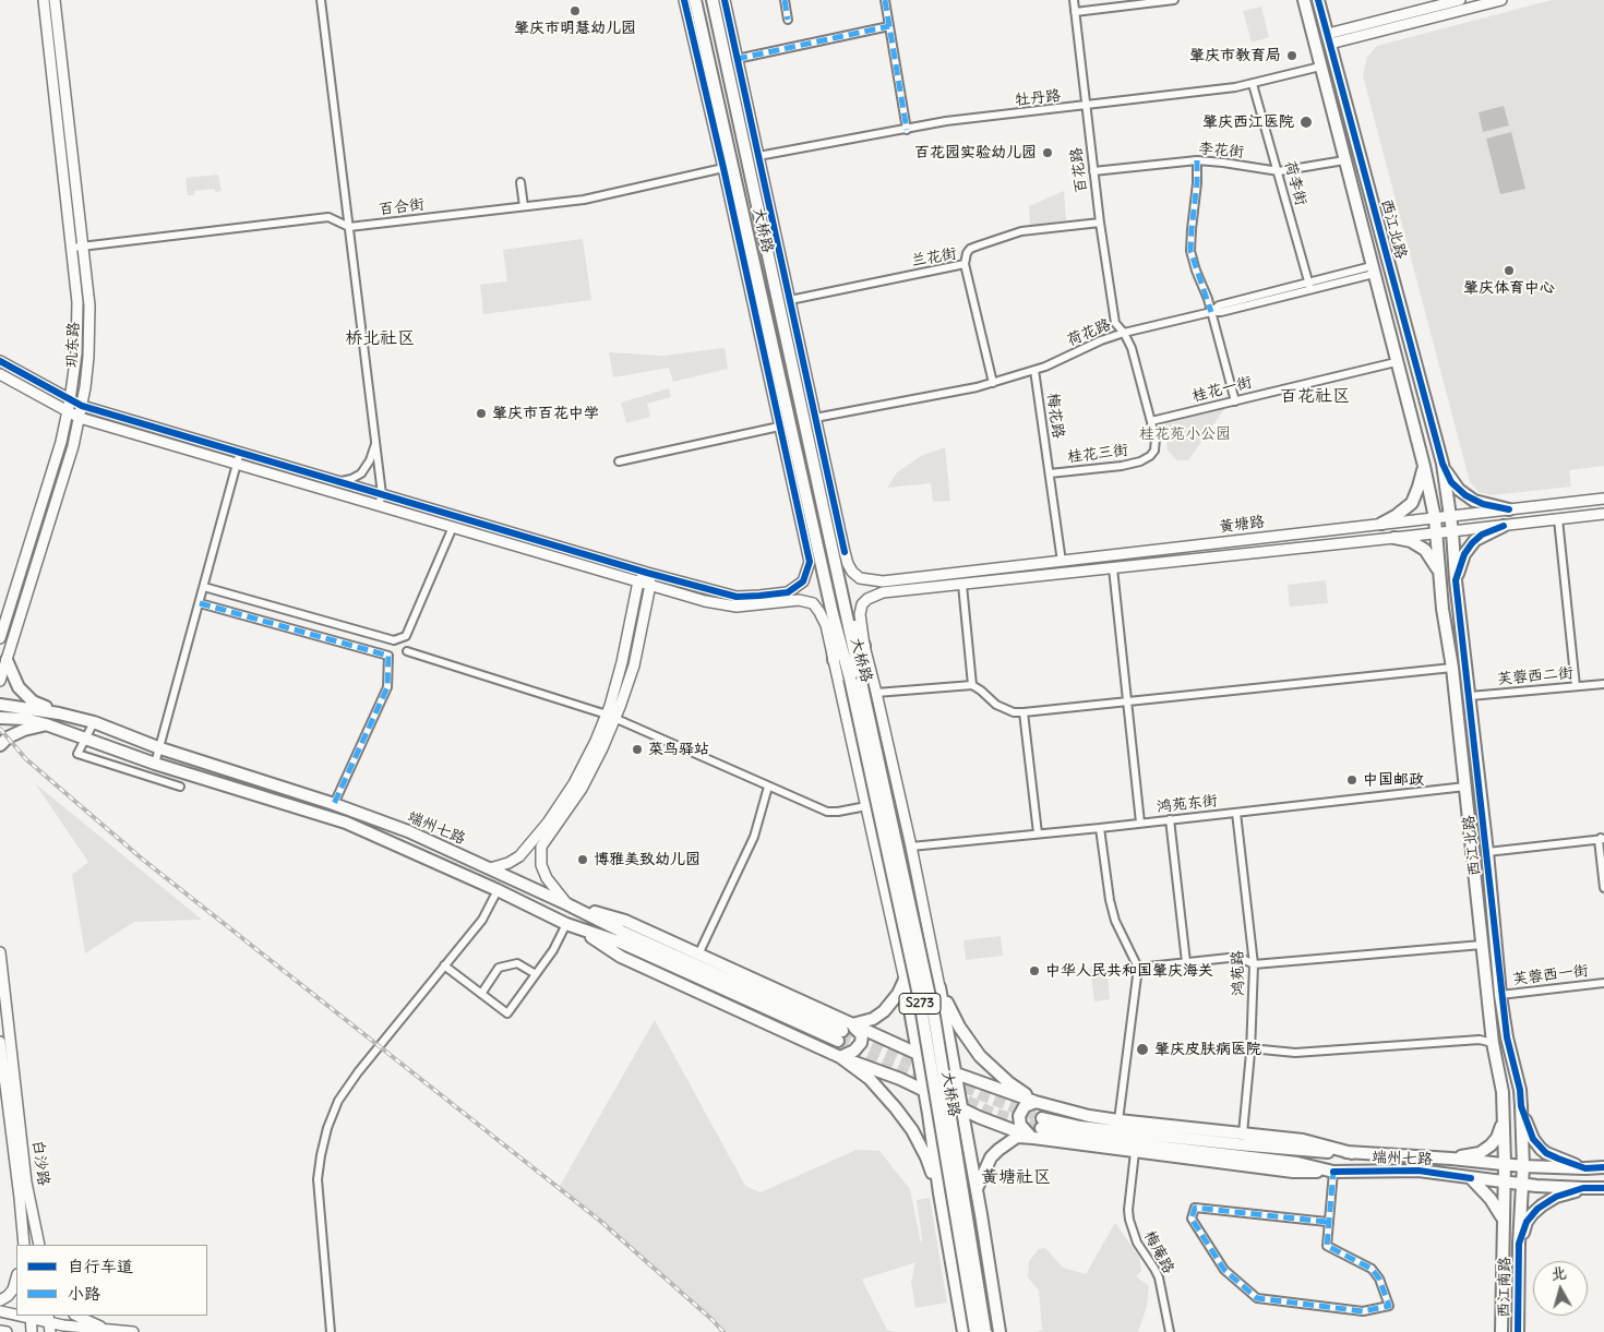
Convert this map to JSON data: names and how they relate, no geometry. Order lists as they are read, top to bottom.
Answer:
{
  "streets": {
    "main road": [
      "西江北路",
      "大桥路",
      "端州七路",
      "S273",
      "西江南路"
    ],
    "street": [
      "牡丹路",
      "李花街",
      "百花路",
      "荷李街",
      "百合街",
      "兰花街",
      "荷花路",
      "玑东路",
      "桂花一街",
      "梅花路",
      "桂花三街",
      "黄塘路",
      "芙蓉西二街",
      "鸿苑东街",
      "鸿苑路",
      "芙蓉西一街",
      "白沙路",
      "梅庵路"
    ]
  },
  "crossings": [
    ["牡丹路", "百花路"],
    ["牡丹路", "荷李街"],
    ["牡丹路", "西江北路"],
    ["李花街", "百花路"],
    ["李花街", "荷李街"],
    ["李花街", "西江北路"],
    ["百花路", "荷花路"],
    ["百花路", "桂花三街"],
    ["荷李街", "荷花路"],
    ["百合街", "玑东路"],
    ["西江北路", "荷花路"],
    ["西江北路", "桂花一街"],
    ["西江北路", "黄塘路"],
    ["西江北路", "芙蓉西二街"],
    ["西江北路", "鸿苑东街"],
    ["西江北路", "端州七路"],
    ["西江北路", "芙蓉西一街"],
    ["西江北路", "西江南路"],
    ["兰花街", "荷花路"],
    ["荷花路", "梅花路"],
    ["荷花路", "桂花三街"],
    ["桂花一街", "桂花三街"],
    ["梅花路", "桂花三街"],
    ["梅花路", "黄塘路"],
    ["鸿苑东街", "鸿苑路"],
    ["端州七路", "西江南路"]
  ],
  "districts": ["桥北社区", "百花社区", "黄塘社区"],
  "parks": ["桂花苑小公园"],
  "places": [
    "肇庆市明慧幼儿园",
    "肇庆市教育局",
    "肇庆西江医院",
    "百花园实验幼儿园",
    "肇庆体育中心",
    "肇庆市百花中学",
    "菜鸟驿站",
    "中国邮政",
    "博雅美致幼儿园",
    "中华人民共和国肇庆海关",
    "肇庆皮肤病医院"
  ],
  "legend": ["自行车道", "小路"],
  "north": "top"
}
